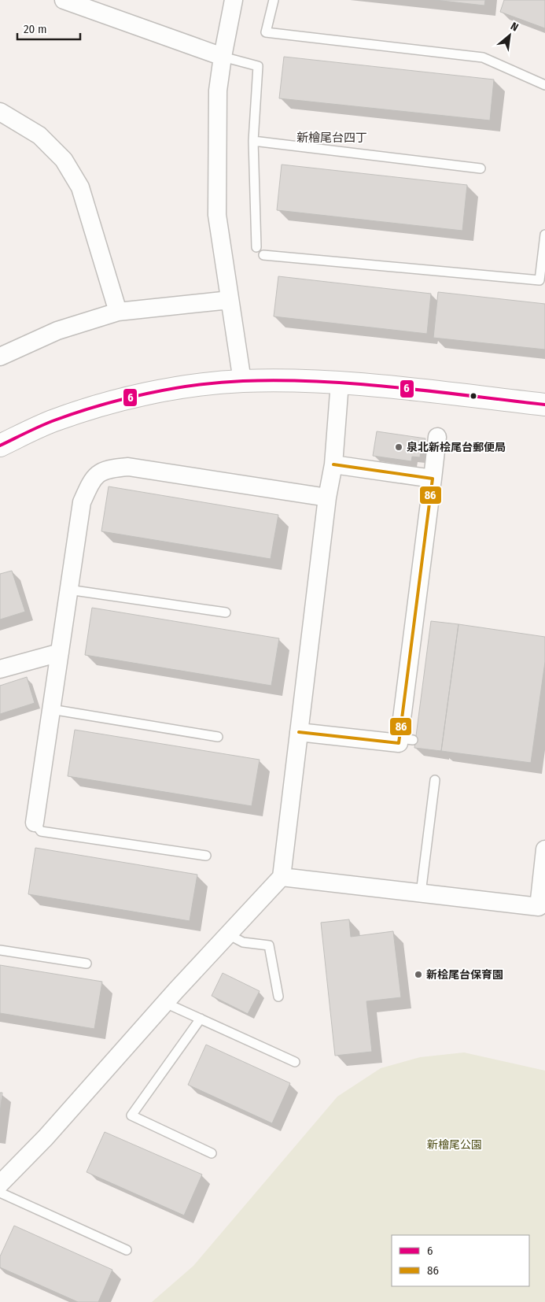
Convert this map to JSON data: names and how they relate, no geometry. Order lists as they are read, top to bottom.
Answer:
{
  "districts": ["新檜尾台四丁"],
  "parks": ["新檜尾公園"],
  "places": ["泉北新桧尾台郵便局", "新桧尾台保育園"],
  "lines": ["transit line 6", "transit line 86"],
  "legend": ["6", "86"],
  "scale_bar": "20 m",
  "north": "top right"
}
